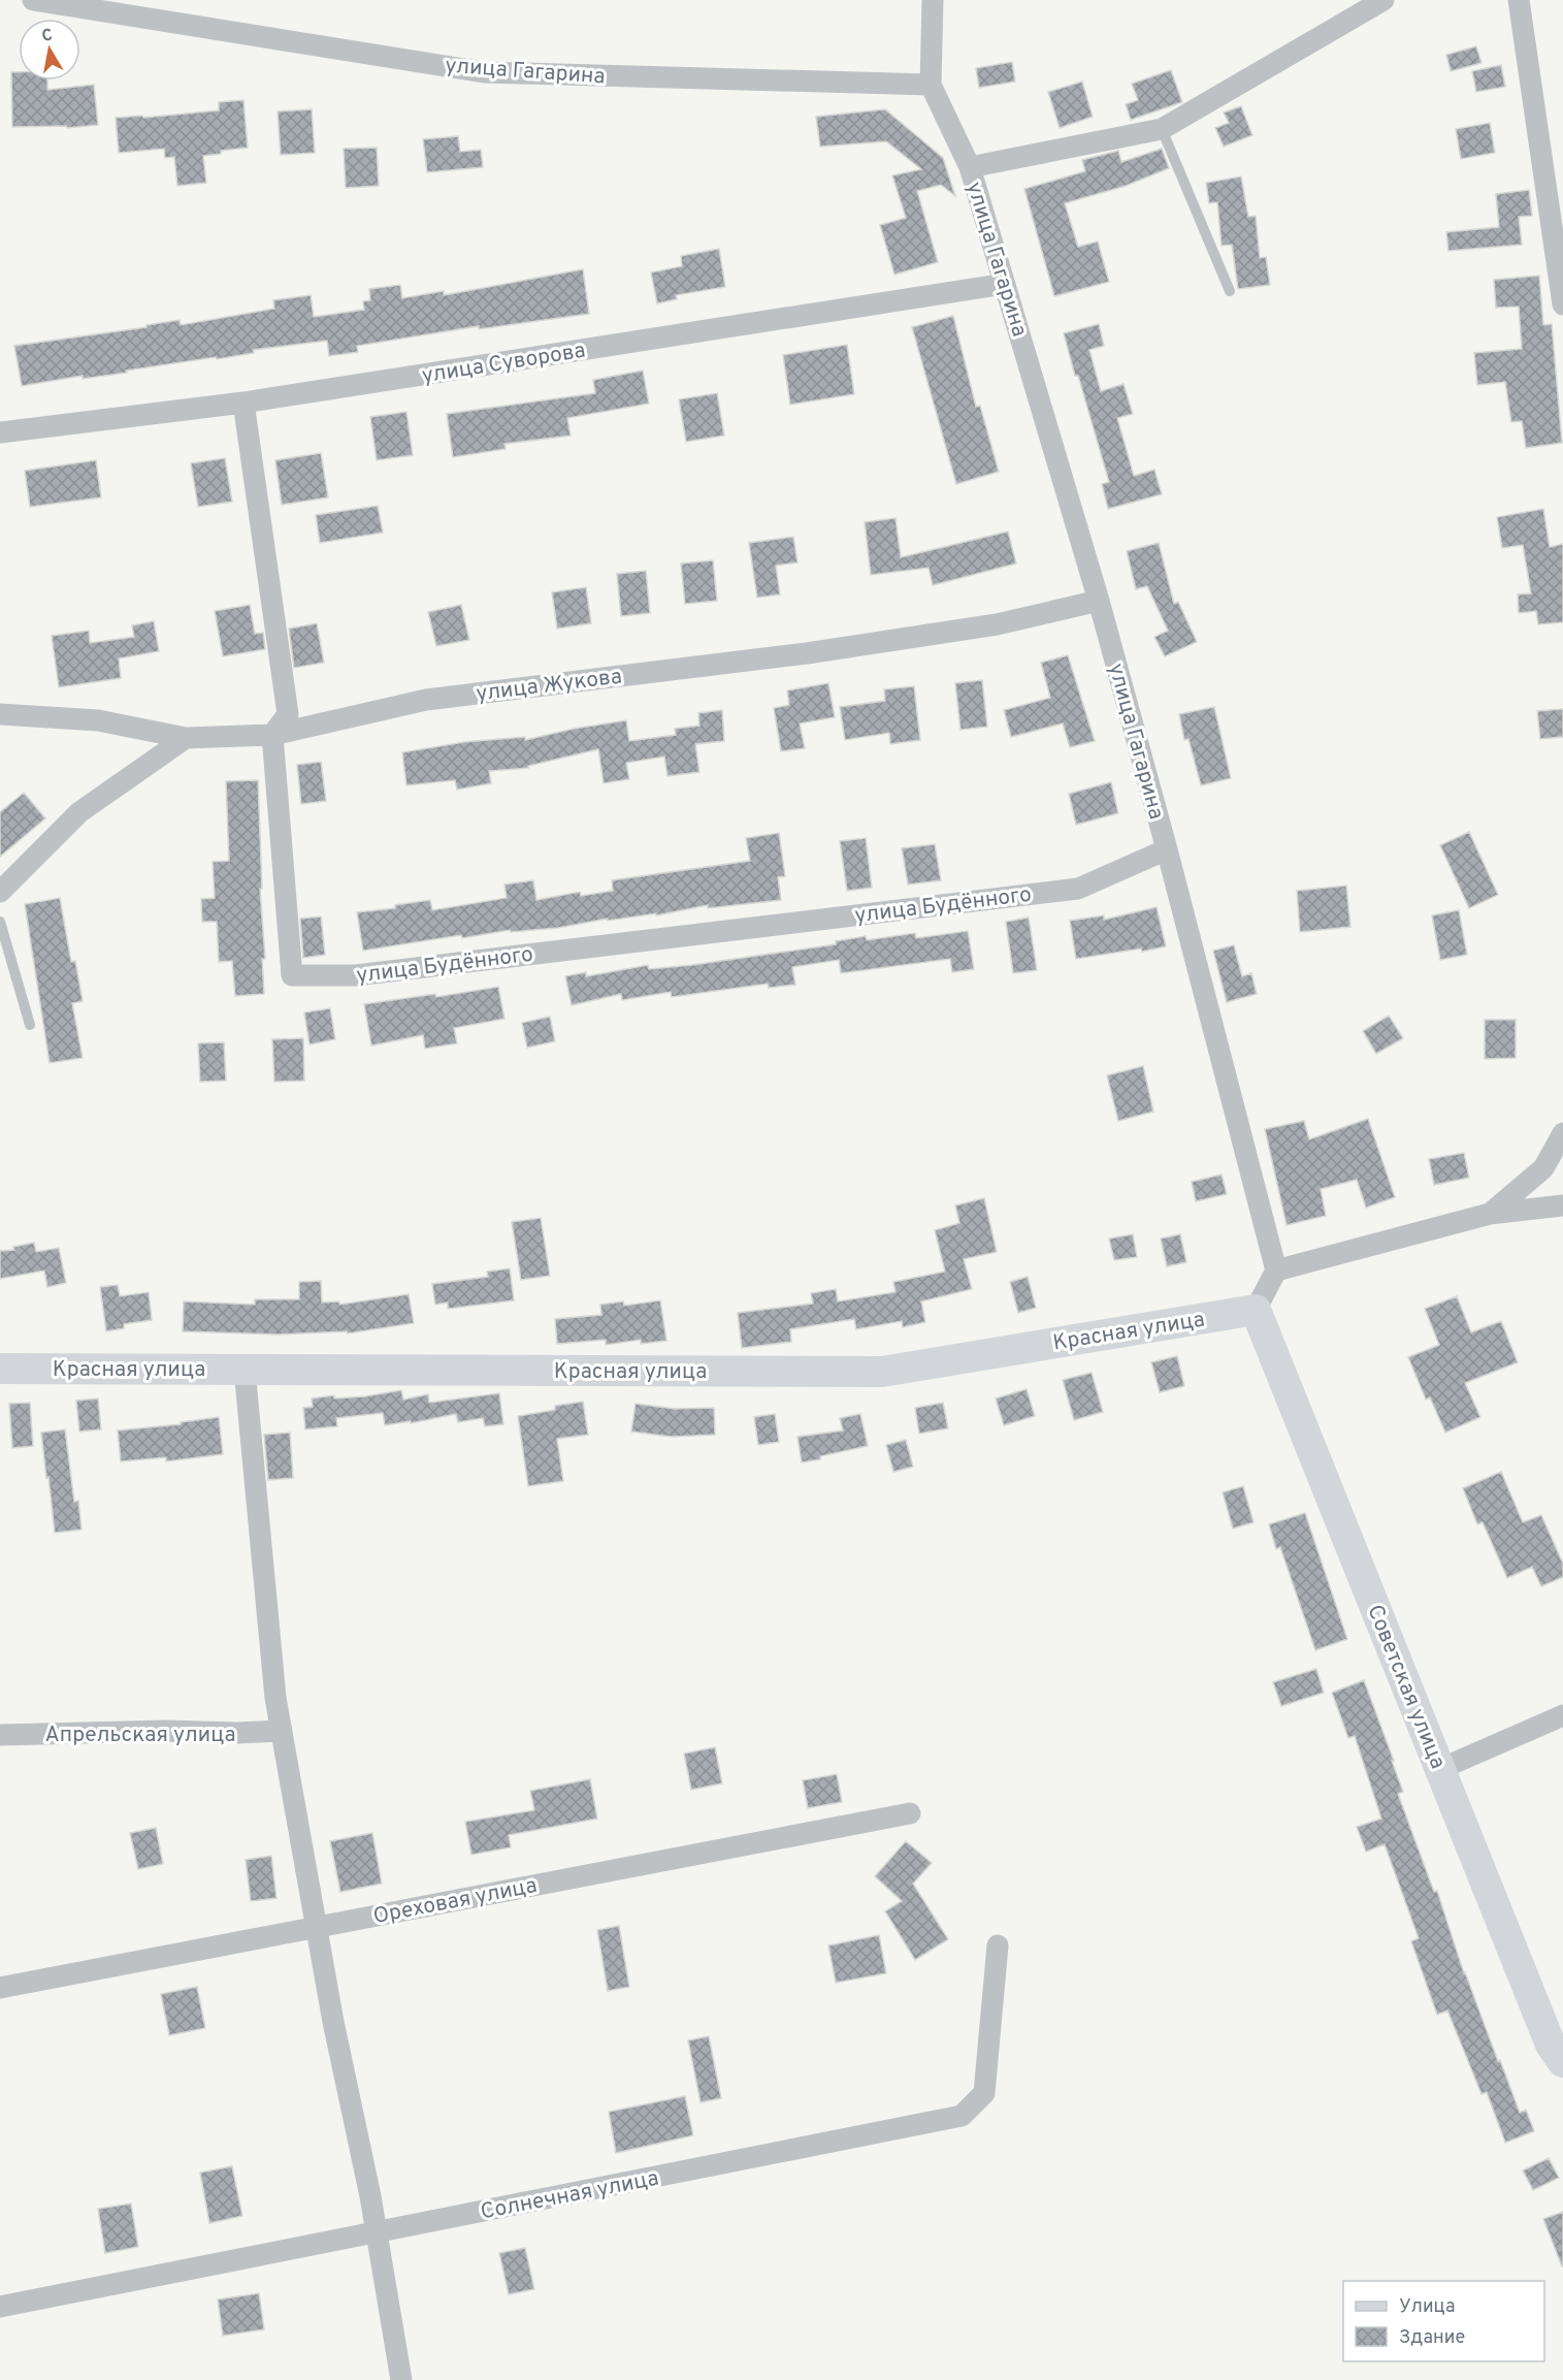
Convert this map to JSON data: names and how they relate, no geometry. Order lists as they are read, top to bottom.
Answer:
{
  "streets": {
    "main road": ["Красная улица", "Советская улица"],
    "street": [
      "улица Гагарина",
      "улица Суворова",
      "улица Жукова",
      "улица Будённого",
      "Апрельская улица",
      "Ореховая улица",
      "Солнечная улица"
    ]
  },
  "crossings": [
    ["улица Гагарина", "улица Суворова"],
    ["улица Гагарина", "улица Жукова"],
    ["улица Гагарина", "улица Будённого"],
    ["улица Жукова", "улица Будённого"],
    ["Красная улица", "Советская улица"]
  ],
  "legend": ["Улица", "Здание"],
  "north": "top"
}
